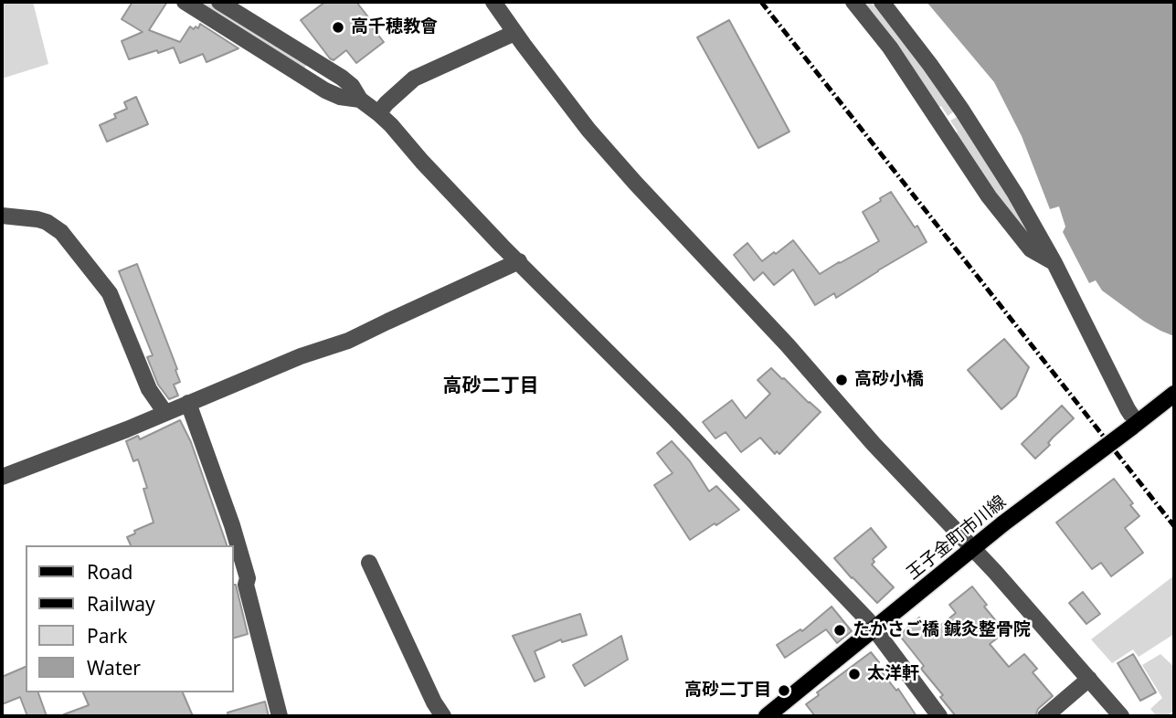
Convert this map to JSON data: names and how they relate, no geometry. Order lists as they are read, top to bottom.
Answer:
{
  "streets": {
    "main road": ["王子金町市川線"]
  },
  "districts": ["高砂二丁目"],
  "places": [
    "高千穂教會",
    "高砂小橋",
    "たかさご橋 鍼灸整骨院",
    "太洋軒",
    "高砂二丁目"
  ],
  "legend": [
    "Road",
    "Railway",
    "Park",
    "Water"
  ]
}
